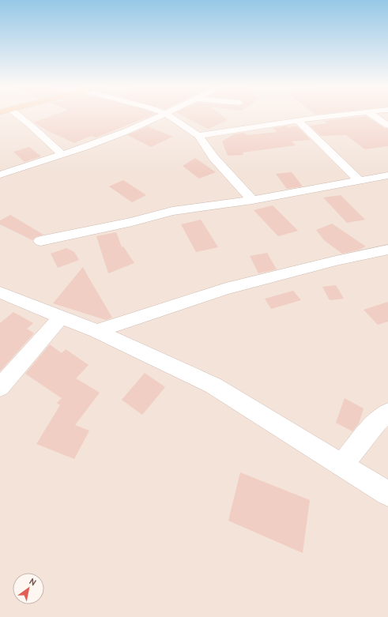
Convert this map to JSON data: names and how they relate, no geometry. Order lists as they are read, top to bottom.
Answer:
{
  "north": "top right"
}
